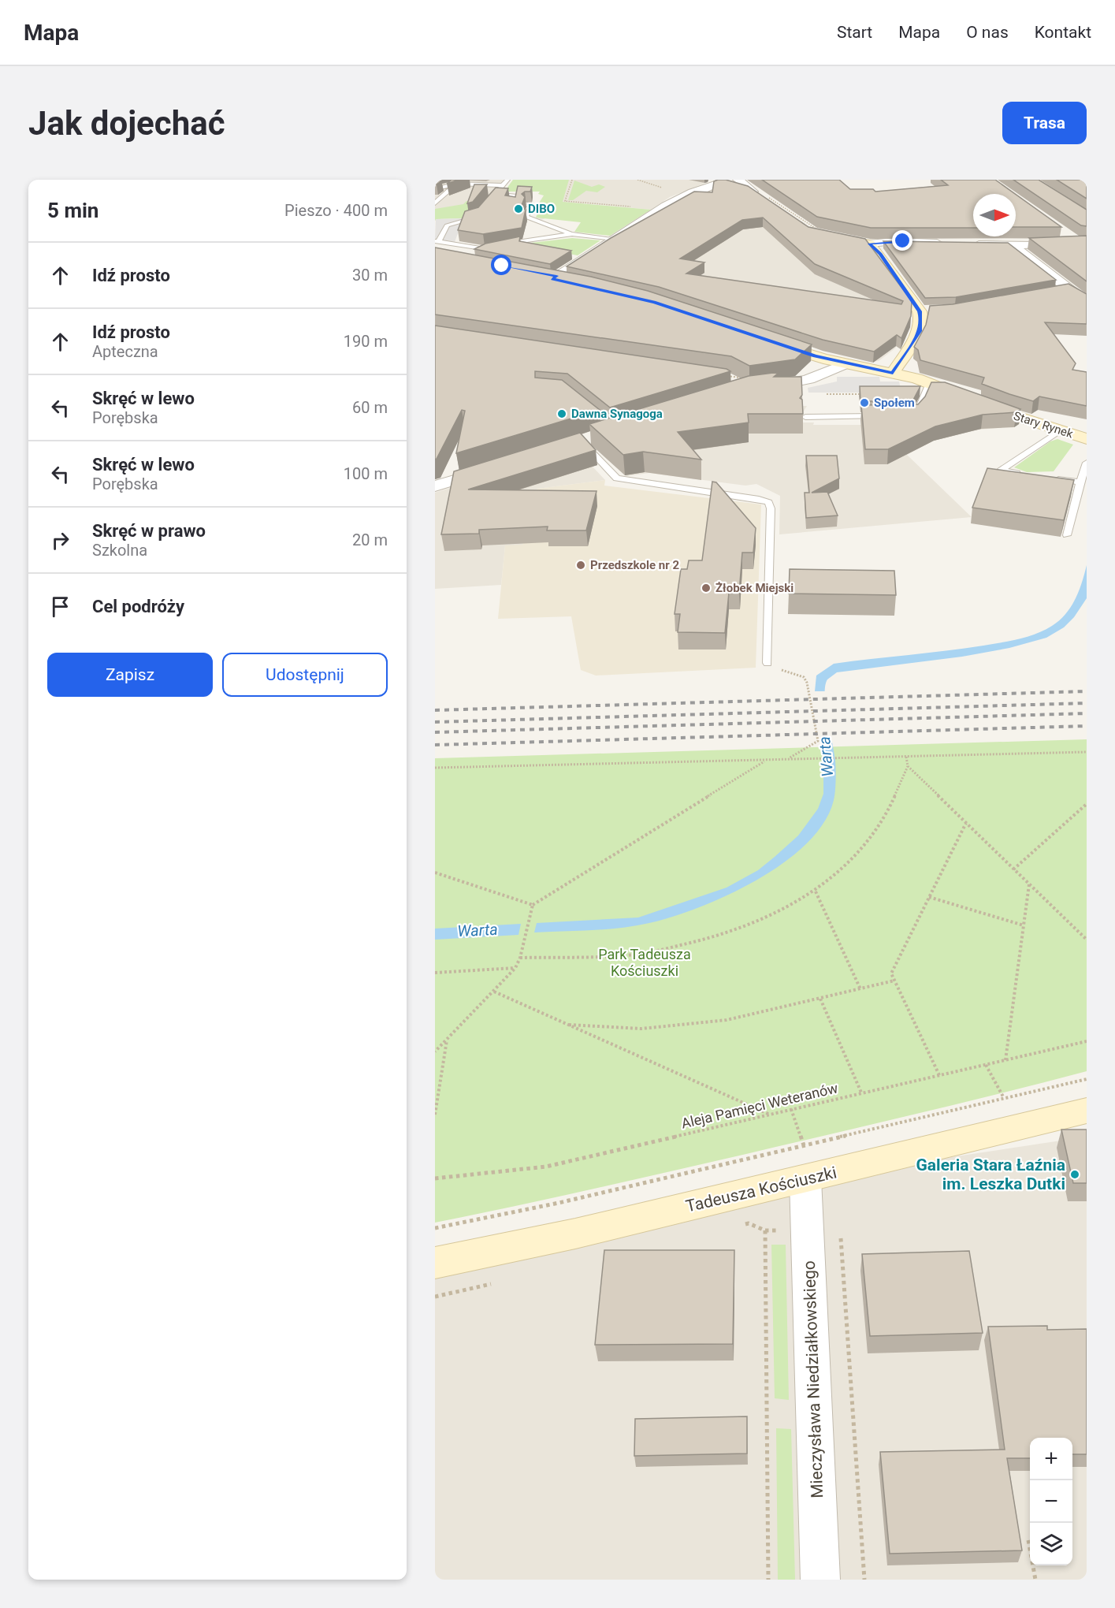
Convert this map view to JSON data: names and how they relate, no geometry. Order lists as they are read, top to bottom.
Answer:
{
  "streets": {
    "street": ["Stary Rynek", "Tadeusza Kościuszki", "Mieczysława Niedziałkowskiego"],
    "path": ["Aleja Pamięci Weteranów"]
  },
  "crossings": [
    ["Tadeusza Kościuszki", "Mieczysława Niedziałkowskiego"]
  ],
  "water": ["Warta"],
  "parks": ["Park Tadeusza Kościuszki"],
  "places": [
    "DIBO",
    "Społem",
    "Dawna Synagoga",
    "Przedszkole nr 2",
    "Żłobek Miejski",
    "Galeria Stara Łaźnia im. Leszka Dutki"
  ],
  "north": "right",
  "page": {
    "header": "Mapa",
    "nav": [
      "Start",
      "Mapa",
      "O nas",
      "Kontakt"
    ],
    "buttons": [
      "Trasa",
      ["Zapisz", "Udostępnij"]
    ],
    "title": "Jak dojechać",
    "heading": ["5 min", "Pieszo · 400 m"],
    "list": [
      ["Idź prosto", "30 m"],
      ["Idź prosto", "Apteczna", "190 m"],
      ["Skręć w lewo", "Porębska", "60 m"],
      ["Skręć w lewo", "Porębska", "100 m"],
      ["Skręć w prawo", "Szkolna", "20 m"],
      "Cel podróży"
    ],
    "map_buttons": ["+", "−"]
  }
}
